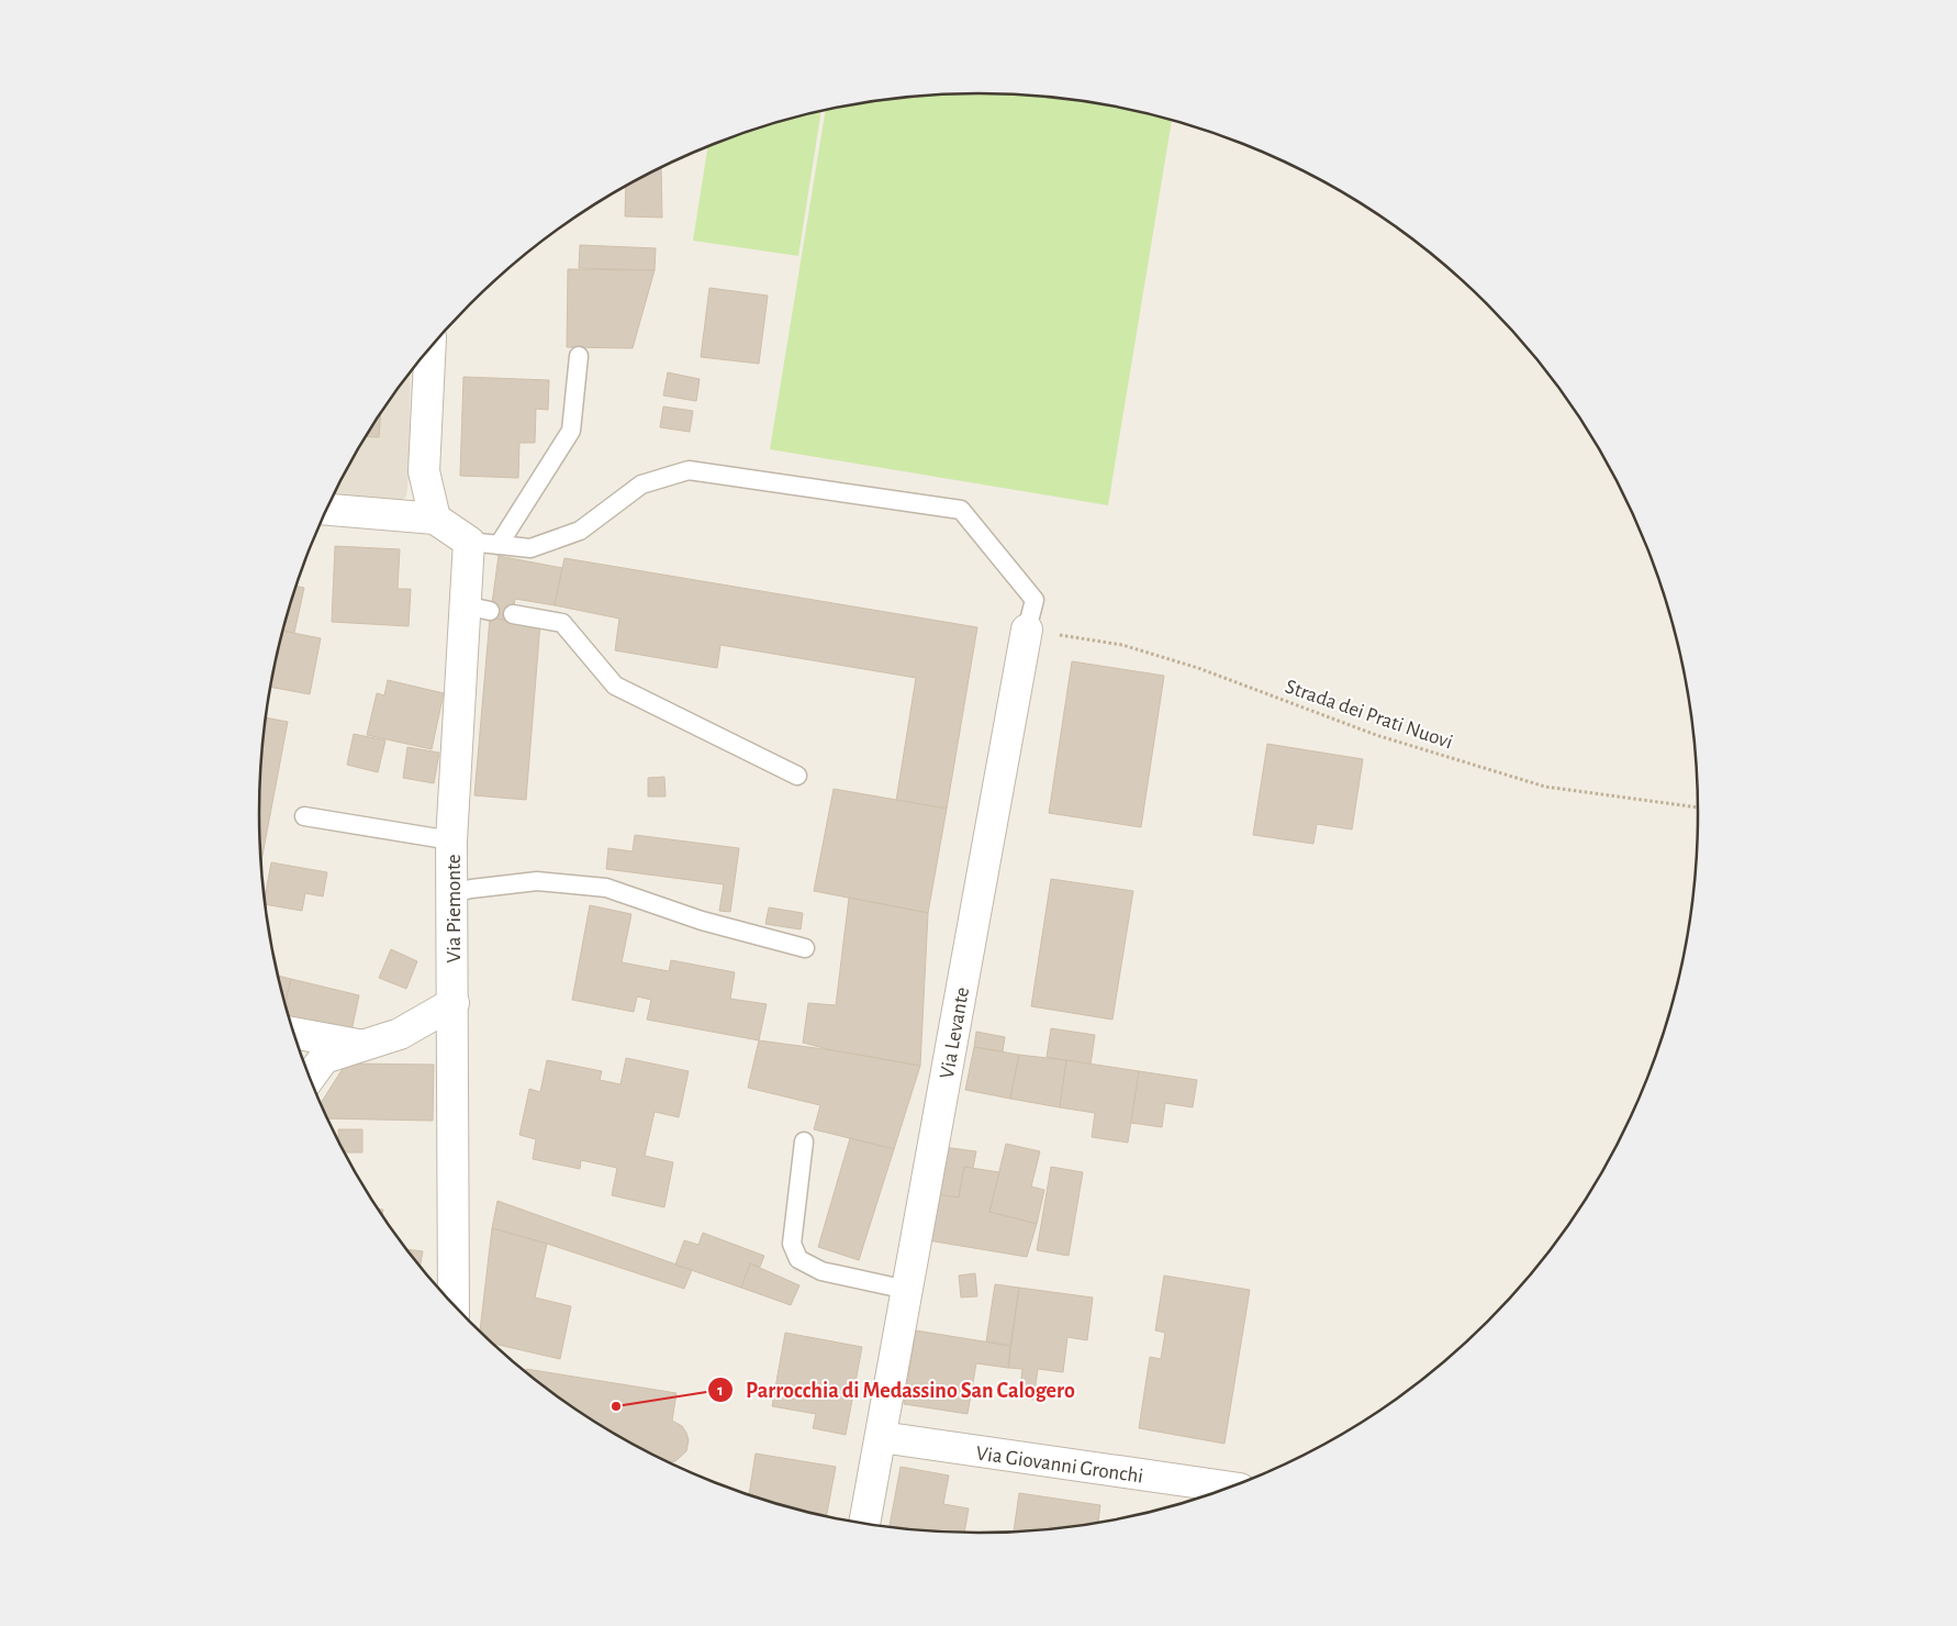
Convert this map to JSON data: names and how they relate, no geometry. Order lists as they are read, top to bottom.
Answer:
{
  "streets": {
    "street": ["Via Piemonte", "Via Levante", "Via Giovanni Gronchi"],
    "path": ["Strada dei Prati Nuovi"]
  },
  "crossings": [
    ["Strada dei Prati Nuovi", "Via Levante"],
    ["Via Levante", "Via Giovanni Gronchi"]
  ],
  "places": ["Parrocchia di Medassino San Calogero"]
}
